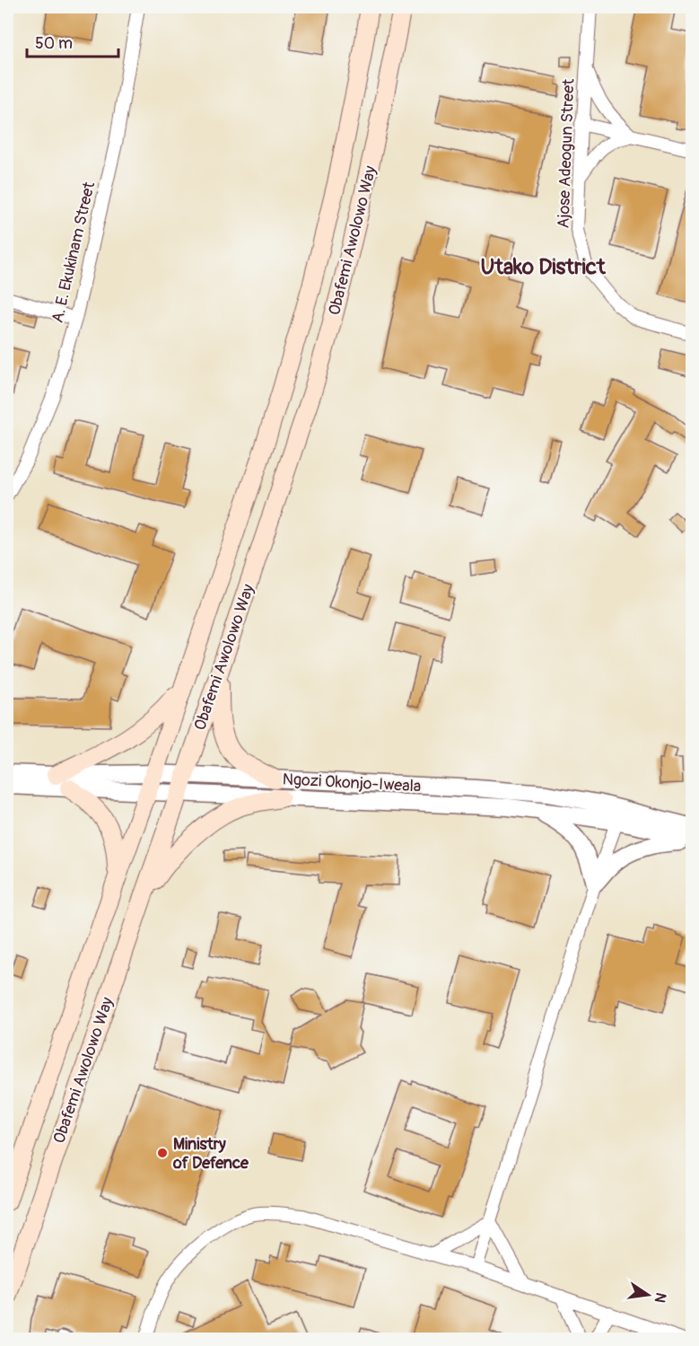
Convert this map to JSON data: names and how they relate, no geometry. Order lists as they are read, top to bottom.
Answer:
{
  "streets": {
    "main road": ["Obafemi Awolowo Way"],
    "street": ["Ajose Adeogun Street", "A. E. Ekukinam Street", "Ngozi Okonjo-Iweala"]
  },
  "crossings": [
    ["Obafemi Awolowo Way", "Ngozi Okonjo-Iweala"]
  ],
  "districts": ["Utako District"],
  "places": ["Ministry of Defence"],
  "scale_bar": "50 m",
  "north": "right"
}
